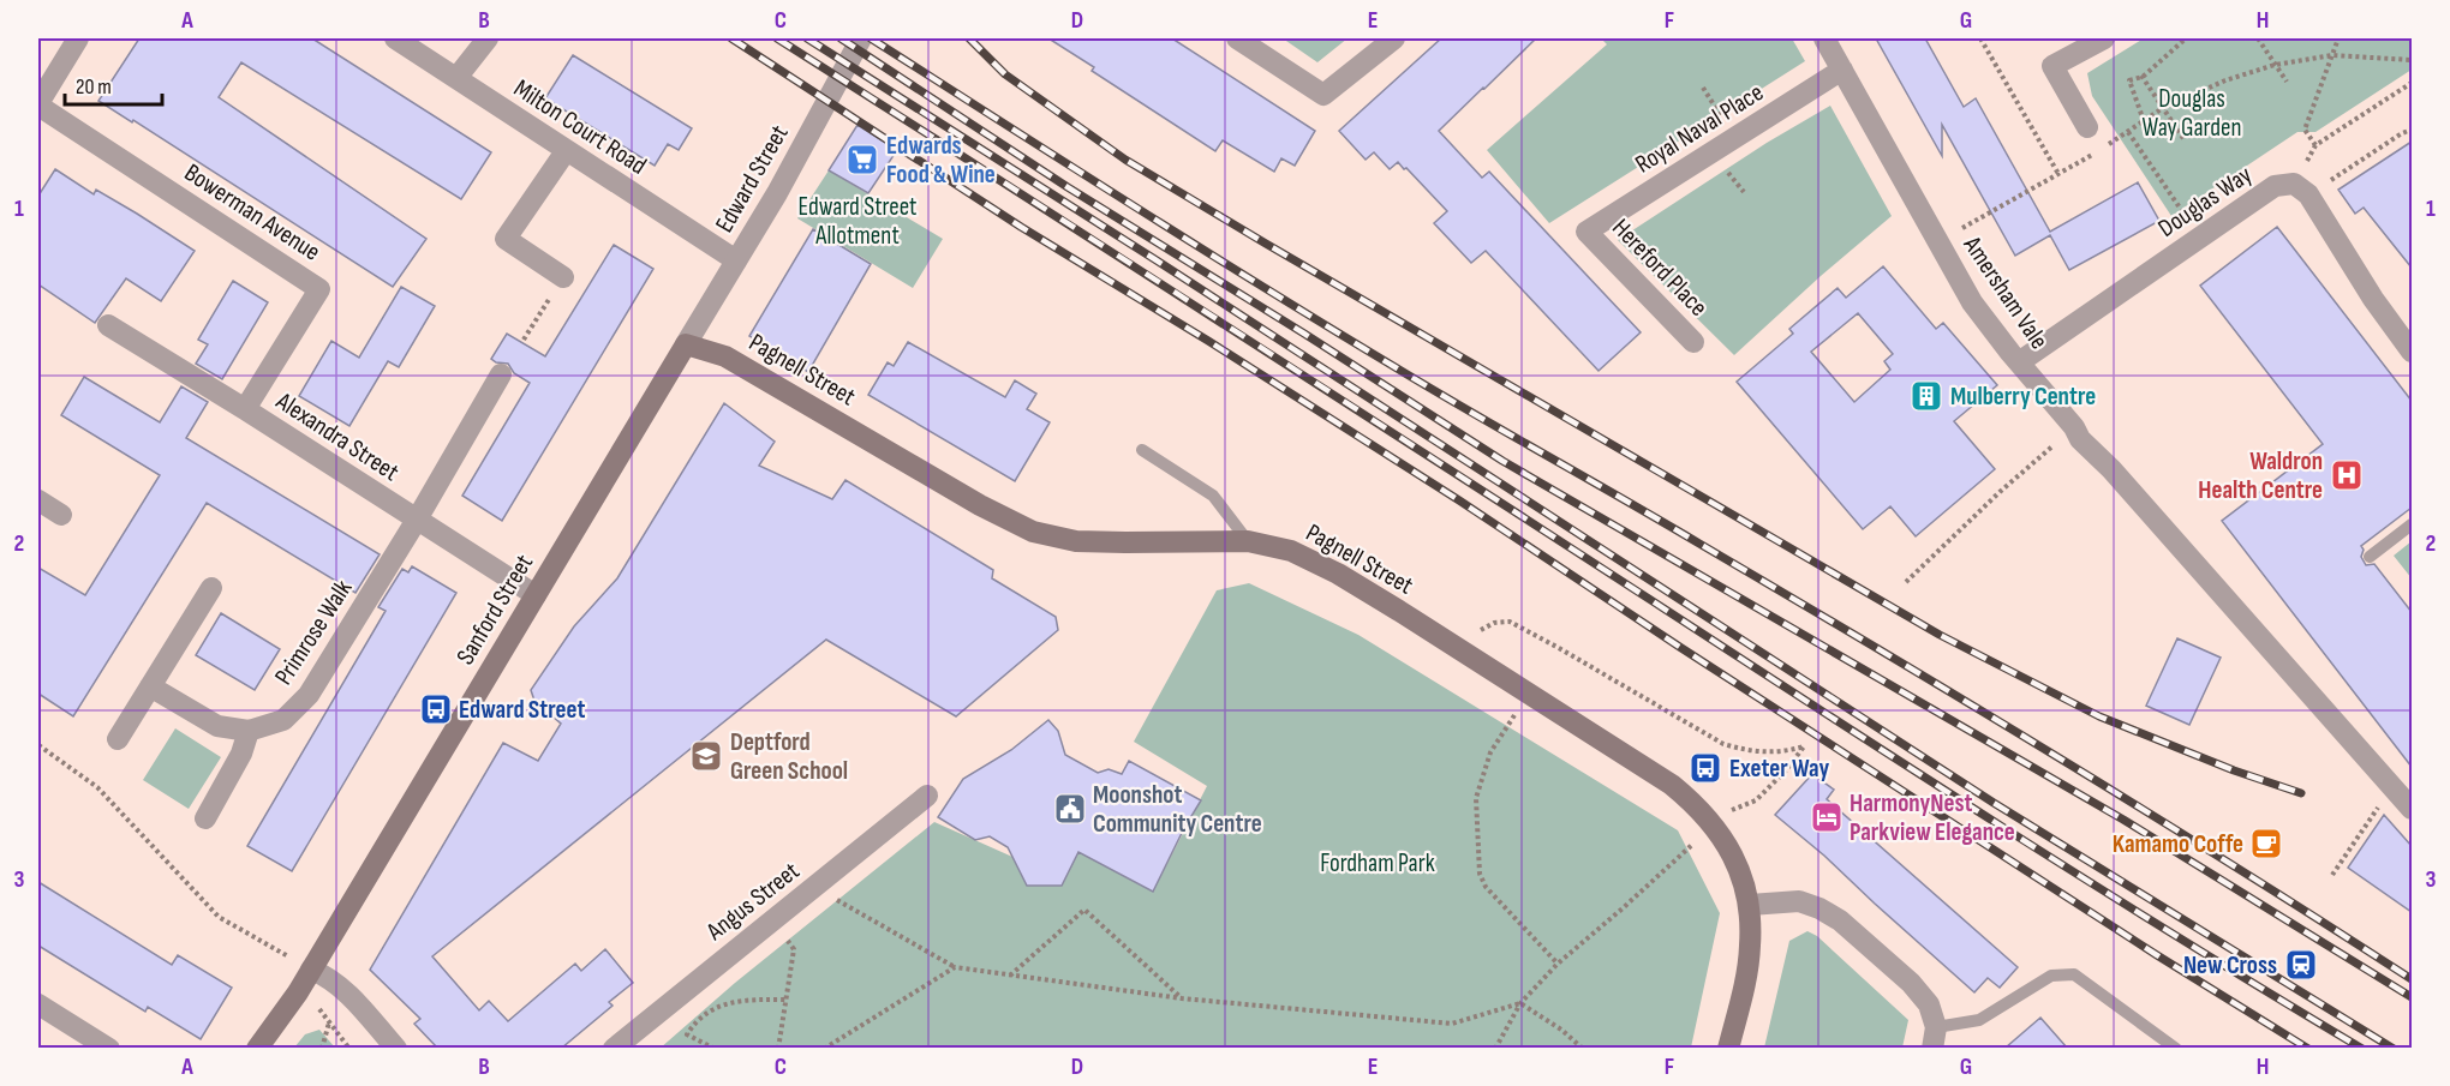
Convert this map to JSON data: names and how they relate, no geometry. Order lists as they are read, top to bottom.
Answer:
{
  "streets": {
    "main road": ["Pagnell Street", "Sanford Street"],
    "street": [
      "Milton Court Road",
      "Royal Naval Place",
      "Edward Street",
      "Douglas Way",
      "Bowerman Avenue",
      "Hereford Place",
      "Amersham Vale",
      "Alexandra Street",
      "Primrose Walk",
      "Angus Street"
    ]
  },
  "crossings": [
    ["Milton Court Road", "Edward Street"],
    ["Royal Naval Place", "Hereford Place"],
    ["Royal Naval Place", "Amersham Vale"],
    ["Edward Street", "Pagnell Street"],
    ["Edward Street", "Sanford Street"],
    ["Douglas Way", "Amersham Vale"],
    ["Bowerman Avenue", "Alexandra Street"],
    ["Pagnell Street", "Sanford Street"],
    ["Alexandra Street", "Sanford Street"],
    ["Alexandra Street", "Primrose Walk"]
  ],
  "parks": ["Douglas Way Garden", "Edward Street Allotment", "Fordham Park"],
  "places": {
    "supermarket": ["Edwards Food & Wine"],
    "building": ["Mulberry Centre"],
    "hospital": ["Waldron Health Centre"],
    "bus stop": ["Edward Street", "Exeter Way"],
    "school or university": ["Deptford Green School"],
    "public building": ["Moonshot Community Centre"],
    "hotel": ["HarmonyNest Parkview Elegance"],
    "cafe": ["Kamamo Coffe"],
    "station": ["New Cross"]
  },
  "scale_bar": "20 m",
  "grid": {
    "columns": [
      "A",
      "B",
      "C",
      "D",
      "E",
      "F",
      "G",
      "H"
    ],
    "rows": ["1", "2", "3"]
  }
}
